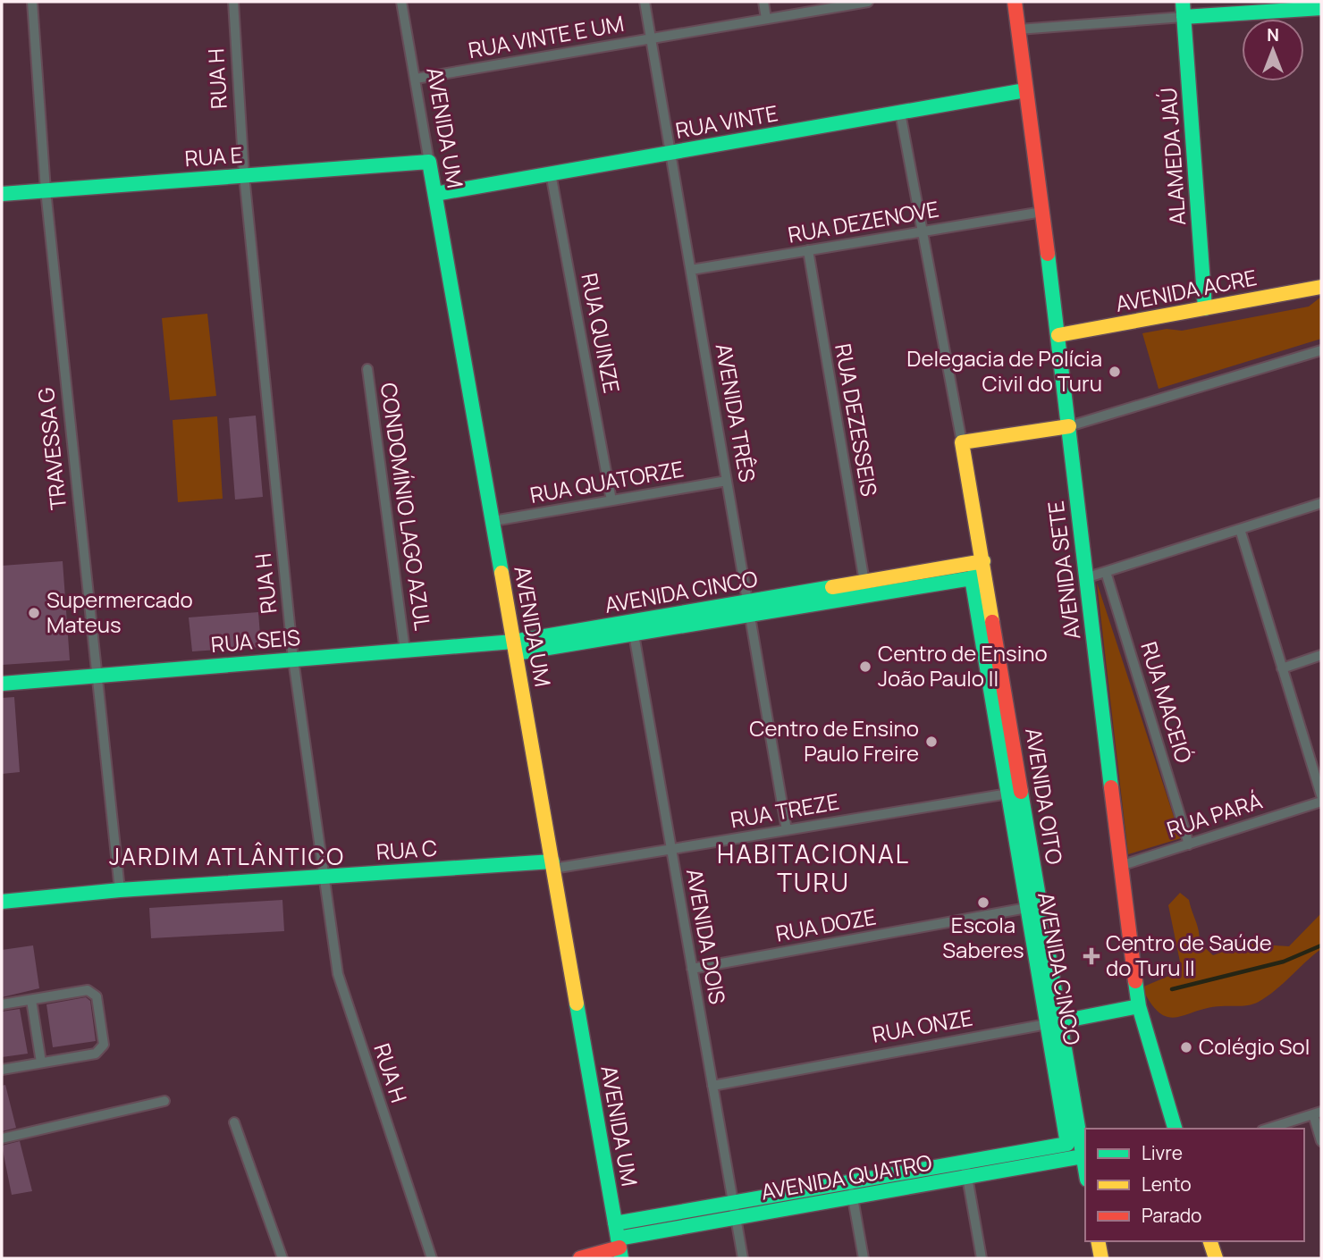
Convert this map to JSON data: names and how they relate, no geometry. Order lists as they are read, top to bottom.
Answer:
{
  "streets": {
    "street": [
      "RUA VINTE E UM",
      "RUA H",
      "RUA VINTE",
      "AVENIDA UM",
      "ALAMEDA JAÚ",
      "RUA E",
      "RUA DEZENOVE",
      "AVENIDA ACRE",
      "RUA QUINZE",
      "AVENIDA TRÊS",
      "RUA DEZESSEIS",
      "TRAVESSA G",
      "RUA QUATORZE",
      "CONDOMÍNIO LAGO AZUL",
      "AVENIDA SETE",
      "AVENIDA CINCO",
      "RUA SEIS",
      "RUA MACEIÓ",
      "AVENIDA OITO",
      "RUA TREZE",
      "RUA PARÁ",
      "RUA C",
      "RUA DOZE",
      "AVENIDA DOIS",
      "RUA ONZE",
      "AVENIDA QUATRO"
    ]
  },
  "crossings": [
    ["RUA VINTE E UM", "AVENIDA UM"],
    ["RUA VINTE E UM", "AVENIDA TRÊS"],
    ["RUA H", "RUA E"],
    ["RUA H", "RUA SEIS"],
    ["RUA H", "RUA C"],
    ["RUA VINTE", "AVENIDA UM"],
    ["RUA VINTE", "RUA QUINZE"],
    ["RUA VINTE", "AVENIDA TRÊS"],
    ["RUA VINTE", "AVENIDA SETE"],
    ["AVENIDA UM", "RUA E"],
    ["AVENIDA UM", "RUA QUATORZE"],
    ["AVENIDA UM", "AVENIDA CINCO"],
    ["AVENIDA UM", "RUA SEIS"],
    ["AVENIDA UM", "RUA TREZE"],
    ["AVENIDA UM", "RUA C"],
    ["AVENIDA UM", "AVENIDA QUATRO"],
    ["ALAMEDA JAÚ", "AVENIDA ACRE"],
    ["RUA E", "TRAVESSA G"],
    ["RUA DEZENOVE", "AVENIDA TRÊS"],
    ["RUA DEZENOVE", "RUA DEZESSEIS"],
    ["RUA DEZENOVE", "AVENIDA SETE"],
    ["AVENIDA ACRE", "AVENIDA SETE"],
    ["RUA QUINZE", "RUA QUATORZE"],
    ["AVENIDA TRÊS", "RUA QUATORZE"],
    ["AVENIDA TRÊS", "AVENIDA CINCO"],
    ["AVENIDA TRÊS", "RUA TREZE"],
    ["RUA DEZESSEIS", "AVENIDA CINCO"],
    ["TRAVESSA G", "RUA SEIS"],
    ["TRAVESSA G", "RUA C"],
    ["CONDOMÍNIO LAGO AZUL", "RUA SEIS"],
    ["AVENIDA SETE", "RUA PARÁ"],
    ["AVENIDA SETE", "RUA ONZE"],
    ["AVENIDA CINCO", "RUA SEIS"],
    ["AVENIDA CINCO", "AVENIDA OITO"],
    ["AVENIDA CINCO", "AVENIDA DOIS"],
    ["AVENIDA CINCO", "RUA ONZE"],
    ["AVENIDA CINCO", "AVENIDA QUATRO"],
    ["RUA MACEIÓ", "RUA PARÁ"],
    ["AVENIDA OITO", "RUA TREZE"],
    ["AVENIDA OITO", "RUA DOZE"],
    ["AVENIDA OITO", "RUA ONZE"],
    ["AVENIDA OITO", "AVENIDA QUATRO"],
    ["RUA TREZE", "RUA C"],
    ["RUA TREZE", "AVENIDA DOIS"],
    ["RUA DOZE", "AVENIDA DOIS"],
    ["AVENIDA DOIS", "RUA ONZE"],
    ["AVENIDA DOIS", "AVENIDA QUATRO"]
  ],
  "districts": ["HABITACIONAL TURU", "JARDIM ATLÂNTICO"],
  "places": {
    "other": [
      "Delegacia de Polícia Civil do Turu",
      "Supermercado Mateus",
      "Centro de Ensino João Paulo II",
      "Centro de Ensino Paulo Freire",
      "Escola Saberes",
      "Colégio Sol"
    ],
    "health": ["Centro de Saúde do Turu II"]
  },
  "legend": ["Livre", "Lento", "Parado"],
  "north": "top"
}
